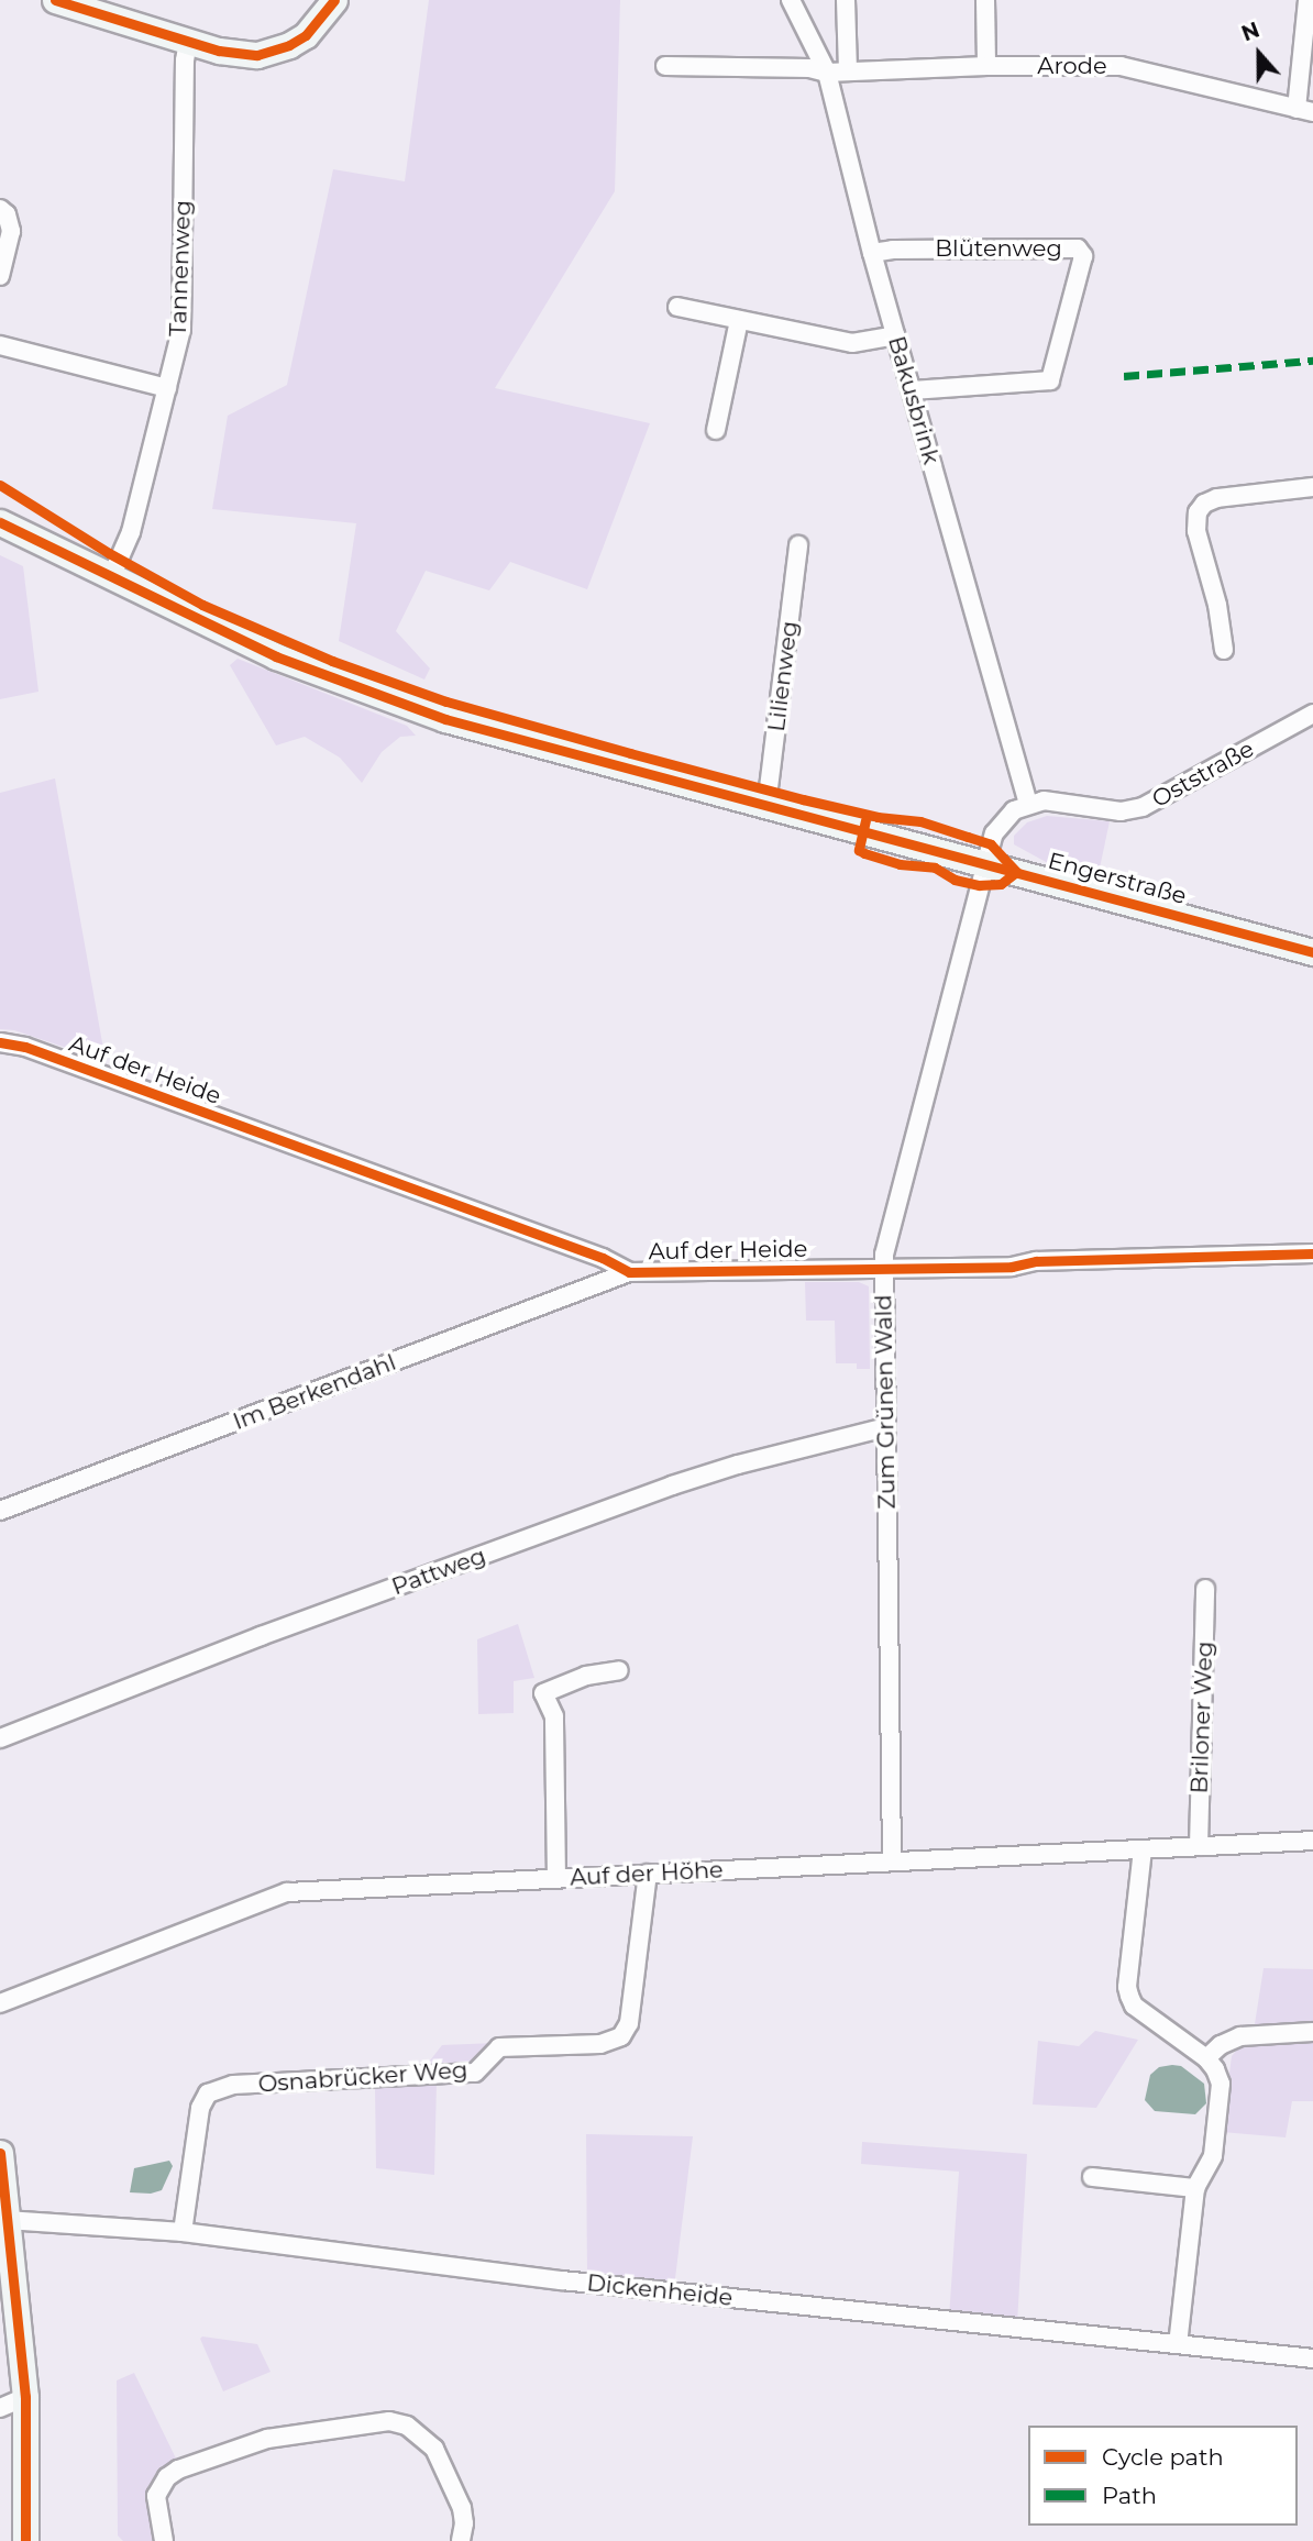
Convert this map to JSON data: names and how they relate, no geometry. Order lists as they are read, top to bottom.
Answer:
{
  "streets": {
    "main road": ["Engerstraße"],
    "street": [
      "Arode",
      "Blütenweg",
      "Tannenweg",
      "Bakusbrink",
      "Lilienweg",
      "Oststraße",
      "Auf der Heide",
      "Im Berkendahl",
      "Zum Grünen Wald",
      "Pattweg",
      "Briloner Weg",
      "Auf der Höhe",
      "Osnabrücker Weg",
      "Dickenheide"
    ]
  },
  "crossings": [
    ["Arode", "Bakusbrink"],
    ["Blütenweg", "Bakusbrink"],
    ["Tannenweg", "Engerstraße"],
    ["Bakusbrink", "Oststraße"],
    ["Lilienweg", "Engerstraße"],
    ["Engerstraße", "Zum Grünen Wald"],
    ["Auf der Heide", "Im Berkendahl"],
    ["Auf der Heide", "Zum Grünen Wald"],
    ["Zum Grünen Wald", "Pattweg"],
    ["Zum Grünen Wald", "Auf der Höhe"],
    ["Briloner Weg", "Auf der Höhe"],
    ["Auf der Höhe", "Osnabrücker Weg"],
    ["Osnabrücker Weg", "Dickenheide"]
  ],
  "legend": ["Cycle path", "Path"],
  "north": "top"
}
